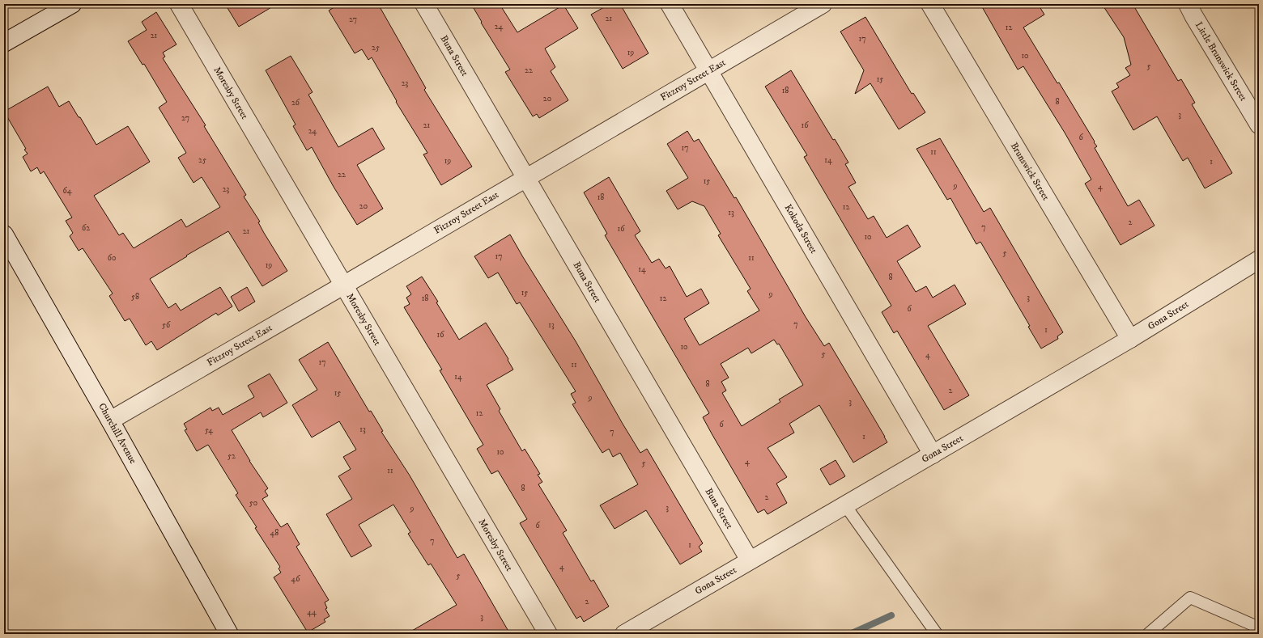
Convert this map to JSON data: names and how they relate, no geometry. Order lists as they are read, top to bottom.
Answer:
{
  "streets": {
    "street": [
      "Buna Street",
      "Little Brunswick Street",
      "Fitzroy Street East",
      "Moresby Street",
      "Brunswick Street",
      "Kokoda Street",
      "Gona Street",
      "Churchill Avenue"
    ]
  },
  "crossings": [
    ["Buna Street", "Fitzroy Street East"],
    ["Buna Street", "Gona Street"],
    ["Fitzroy Street East", "Moresby Street"],
    ["Fitzroy Street East", "Kokoda Street"],
    ["Fitzroy Street East", "Churchill Avenue"],
    ["Brunswick Street", "Gona Street"],
    ["Kokoda Street", "Gona Street"]
  ],
  "house_numbers": [
    "21",
    "27",
    "24",
    "12",
    "21",
    "17",
    "25",
    "19",
    "10",
    "5",
    "22",
    "15",
    "23",
    "18",
    "20",
    "8",
    "26",
    "3",
    "27",
    "21",
    "16",
    "24",
    "6",
    "17",
    "11",
    "25",
    "14",
    "19",
    "1",
    "22",
    "15",
    "9",
    "4",
    "23",
    "64",
    "18",
    "20",
    "12",
    "13",
    "2",
    "7",
    "62",
    "16",
    "21",
    "10",
    "5",
    "17",
    "60",
    "11",
    "19",
    "14",
    "8",
    "15",
    "9",
    "58",
    "3",
    "18",
    "12",
    "6",
    "7",
    "56",
    "13",
    "1",
    "16",
    "10",
    "5",
    "4",
    "17",
    "11",
    "14",
    "8",
    "2",
    "15",
    "9",
    "3",
    "12",
    "6",
    "13",
    "54",
    "7",
    "1",
    "10",
    "52",
    "4",
    "5",
    "11",
    "8",
    "2",
    "50",
    "3",
    "9",
    "6",
    "48",
    "7",
    "1",
    "4",
    "5",
    "46",
    "2",
    "44",
    "3"
  ]
}
